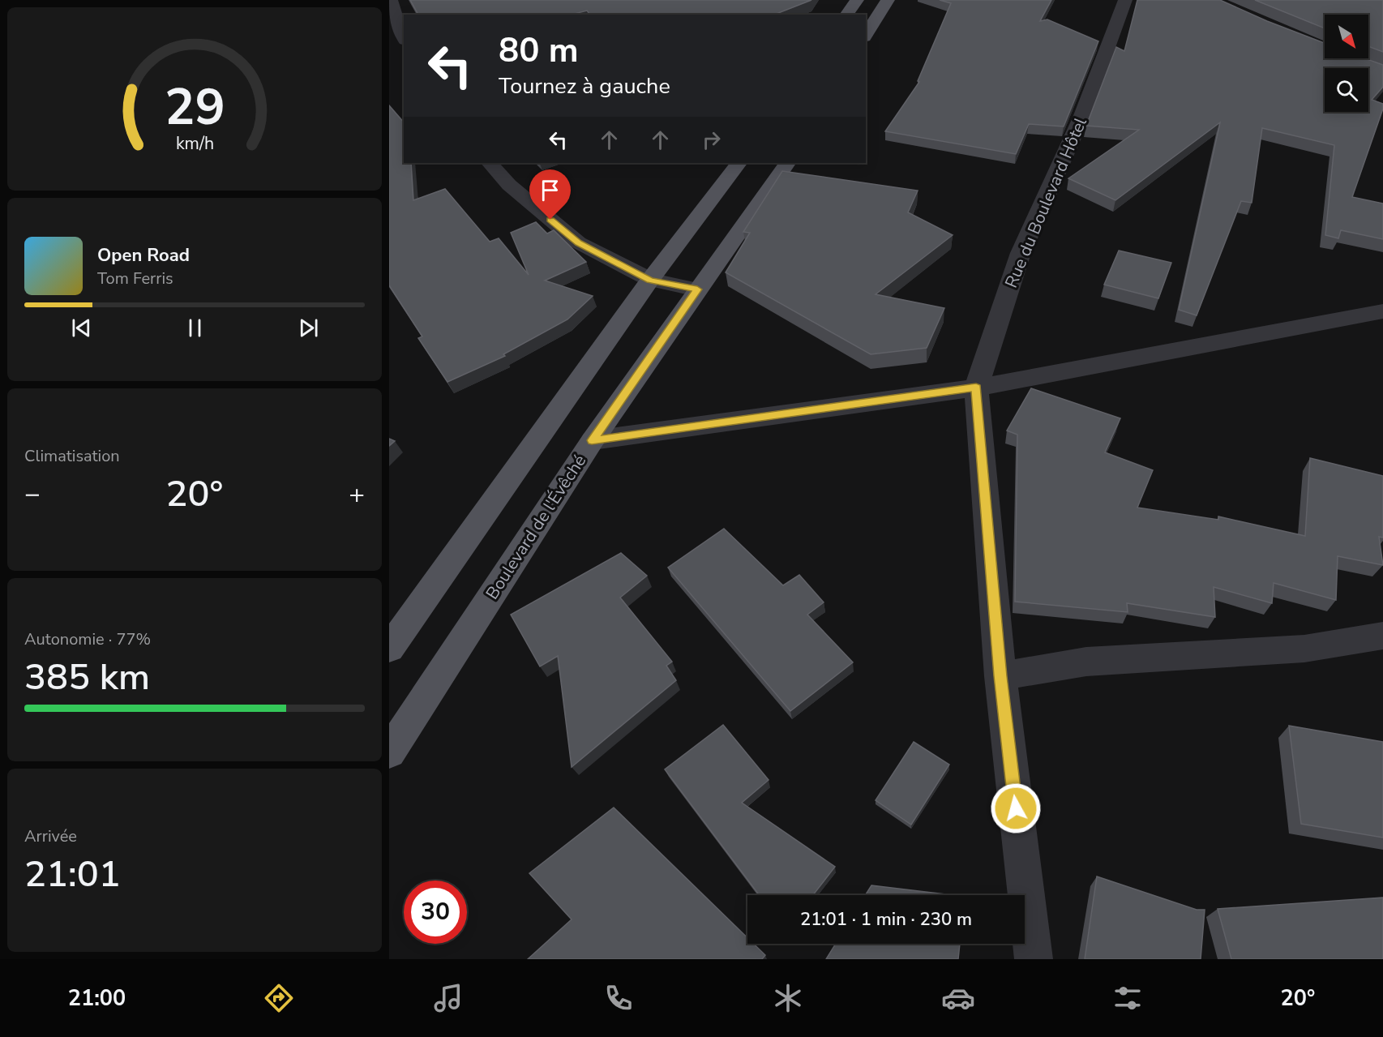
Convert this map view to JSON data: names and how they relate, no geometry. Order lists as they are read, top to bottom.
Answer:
{
  "streets": {
    "main road": ["Boulevard de l'Évêché"],
    "street": ["Rue du Boulevard Hôtel"]
  },
  "north": "bottom right",
  "page": {
    "turn": ["80 m", "Tournez à gauche"],
    "song": ["Open Road", "Tom Ferris"],
    "tile": [
      "Climatisation",
      ["Autonomie · 77%", "385 km"],
      ["Arrivée", "21:01"]
    ],
    "heat": ["−", "20°", "+"],
    "limit": "30",
    "trip": "21:01 · 1 min · 230 m",
    "tabs": ["21:00", "20°"],
    "gauge": ["29", "km/h"]
  }
}
